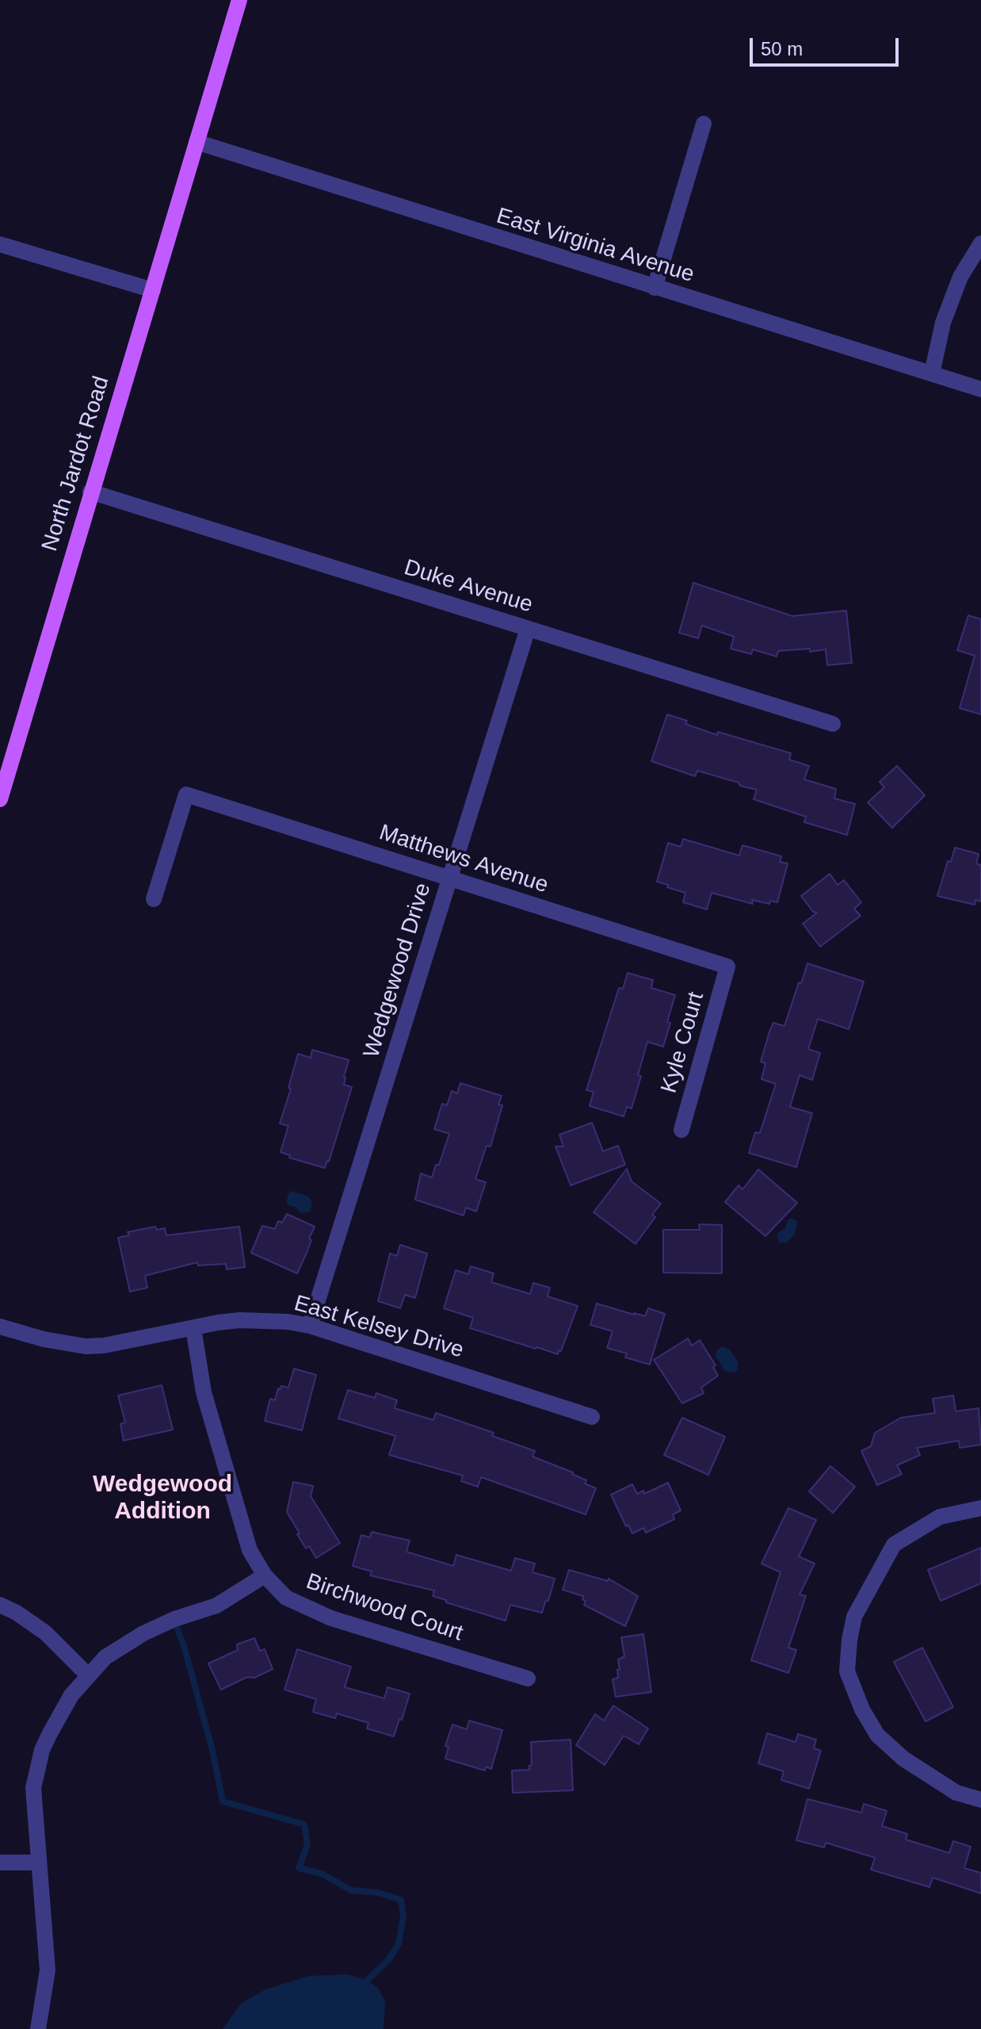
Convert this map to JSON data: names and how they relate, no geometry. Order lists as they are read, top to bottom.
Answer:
{
  "streets": {
    "main road": ["North Jardot Road"],
    "street": [
      "East Virginia Avenue",
      "Duke Avenue",
      "Matthews Avenue",
      "Wedgewood Drive",
      "Kyle Court",
      "East Kelsey Drive",
      "Birchwood Court"
    ]
  },
  "crossings": [
    ["East Virginia Avenue", "North Jardot Road"],
    ["North Jardot Road", "Duke Avenue"],
    ["Duke Avenue", "Wedgewood Drive"],
    ["Matthews Avenue", "Wedgewood Drive"],
    ["Matthews Avenue", "Kyle Court"],
    ["Wedgewood Drive", "East Kelsey Drive"],
    ["East Kelsey Drive", "Birchwood Court"]
  ],
  "districts": ["Wedgewood Addition"],
  "scale_bar": "50 m"
}
